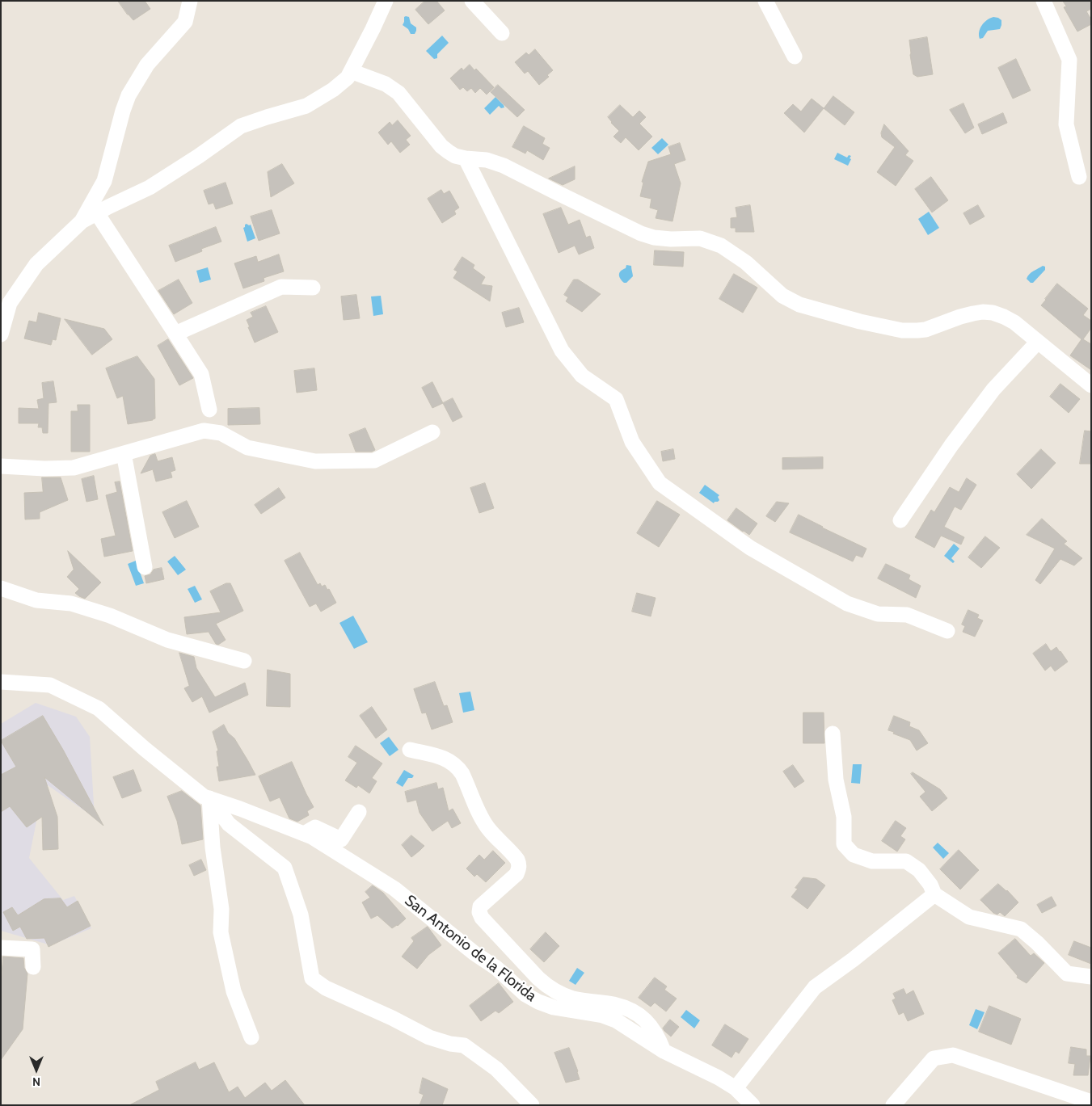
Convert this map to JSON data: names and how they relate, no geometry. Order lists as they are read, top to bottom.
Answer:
{
  "streets": {
    "street": ["San Antonio de la Florida"]
  },
  "north": "bottom"
}
